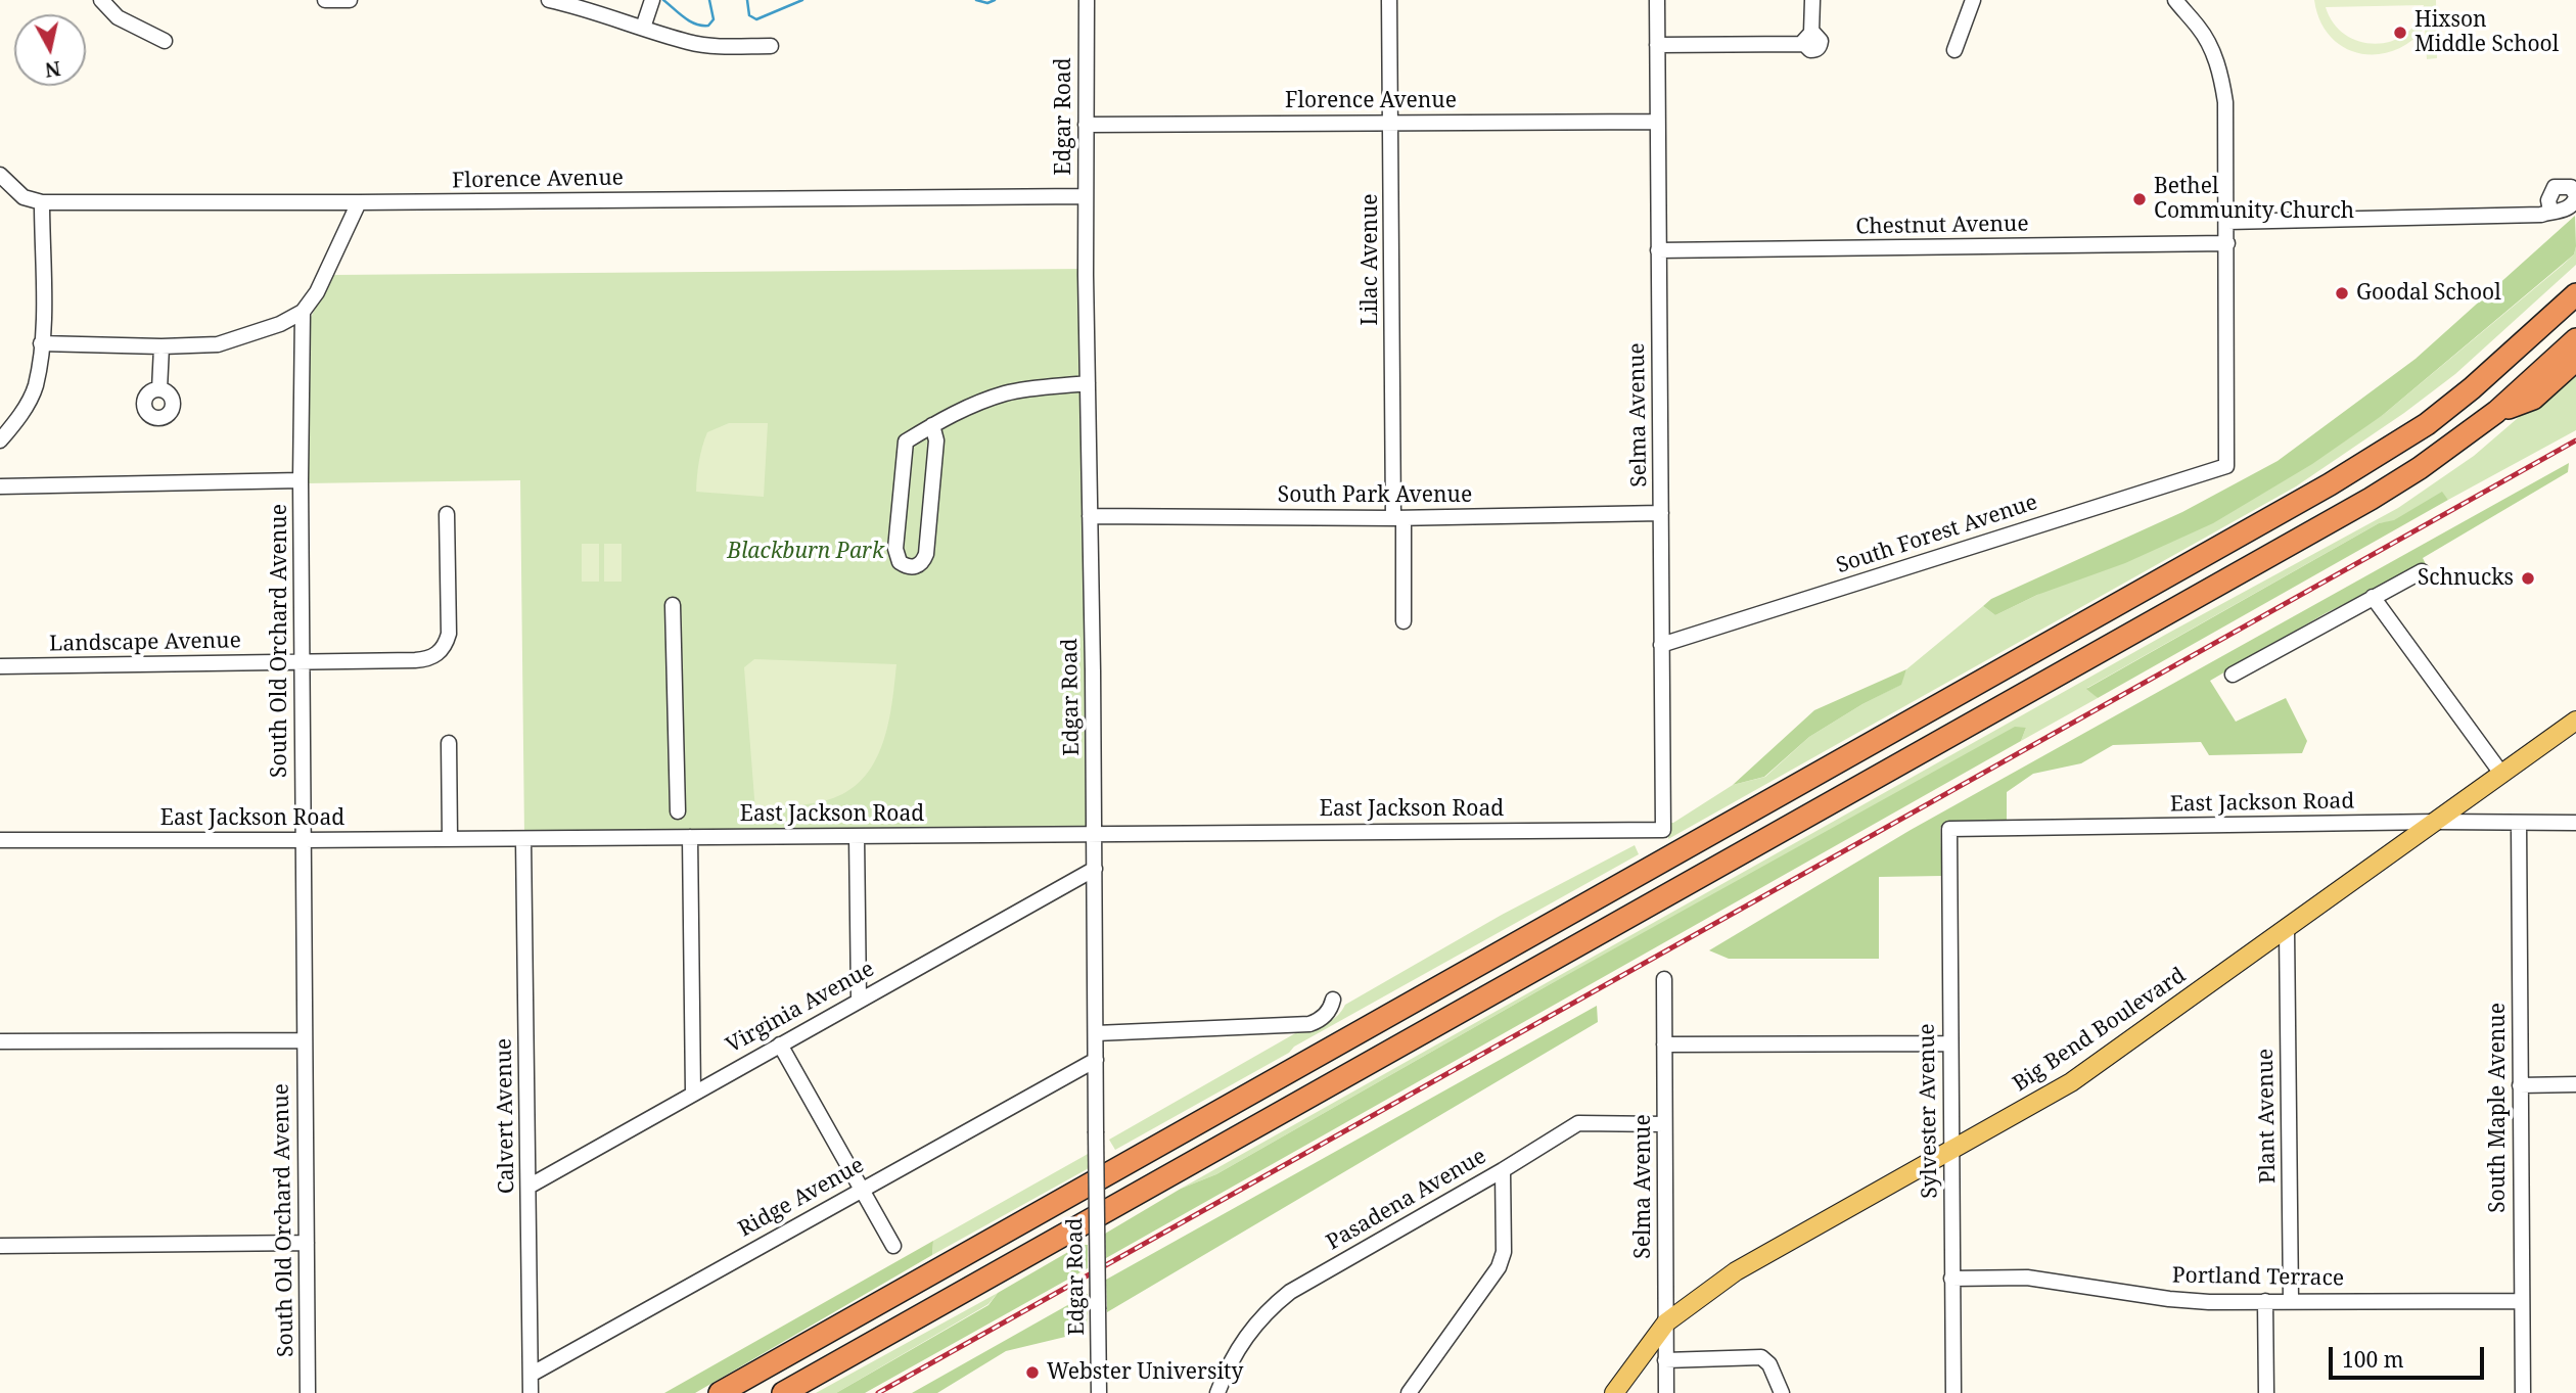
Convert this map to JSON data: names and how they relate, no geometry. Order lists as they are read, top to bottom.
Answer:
{
  "streets": {
    "main road": ["Big Bend Boulevard"],
    "street": [
      "Florence Avenue",
      "Edgar Road",
      "Chestnut Avenue",
      "Lilac Avenue",
      "Selma Avenue",
      "South Park Avenue",
      "South Forest Avenue",
      "South Old Orchard Avenue",
      "Landscape Avenue",
      "East Jackson Road",
      "Virginia Avenue",
      "South Maple Avenue",
      "Sylvester Avenue",
      "Calvert Avenue",
      "Plant Avenue",
      "Ridge Avenue",
      "Pasadena Avenue",
      "Portland Terrace"
    ]
  },
  "crossings": [
    ["Florence Avenue", "Edgar Road"],
    ["Florence Avenue", "Lilac Avenue"],
    ["Florence Avenue", "Selma Avenue"],
    ["Edgar Road", "South Park Avenue"],
    ["Edgar Road", "East Jackson Road"],
    ["Edgar Road", "Virginia Avenue"],
    ["Edgar Road", "Ridge Avenue"],
    ["Chestnut Avenue", "Selma Avenue"],
    ["Chestnut Avenue", "South Forest Avenue"],
    ["Lilac Avenue", "South Park Avenue"],
    ["Selma Avenue", "South Park Avenue"],
    ["Selma Avenue", "South Forest Avenue"],
    ["Selma Avenue", "East Jackson Road"],
    ["Selma Avenue", "Big Bend Boulevard"],
    ["Selma Avenue", "Pasadena Avenue"],
    ["South Old Orchard Avenue", "Landscape Avenue"],
    ["South Old Orchard Avenue", "East Jackson Road"],
    ["East Jackson Road", "Big Bend Boulevard"],
    ["East Jackson Road", "South Maple Avenue"],
    ["East Jackson Road", "Sylvester Avenue"],
    ["East Jackson Road", "Calvert Avenue"],
    ["Virginia Avenue", "Calvert Avenue"],
    ["Big Bend Boulevard", "Sylvester Avenue"],
    ["Big Bend Boulevard", "Plant Avenue"],
    ["South Maple Avenue", "Portland Terrace"],
    ["Sylvester Avenue", "Portland Terrace"],
    ["Calvert Avenue", "Ridge Avenue"],
    ["Plant Avenue", "Portland Terrace"]
  ],
  "parks": ["Blackburn Park"],
  "places": [
    "Hixson Middle School",
    "Bethel Community Church",
    "Goodal School",
    "Schnucks",
    "Webster University"
  ],
  "scale_bar": "100 m",
  "north": "bottom"
}
